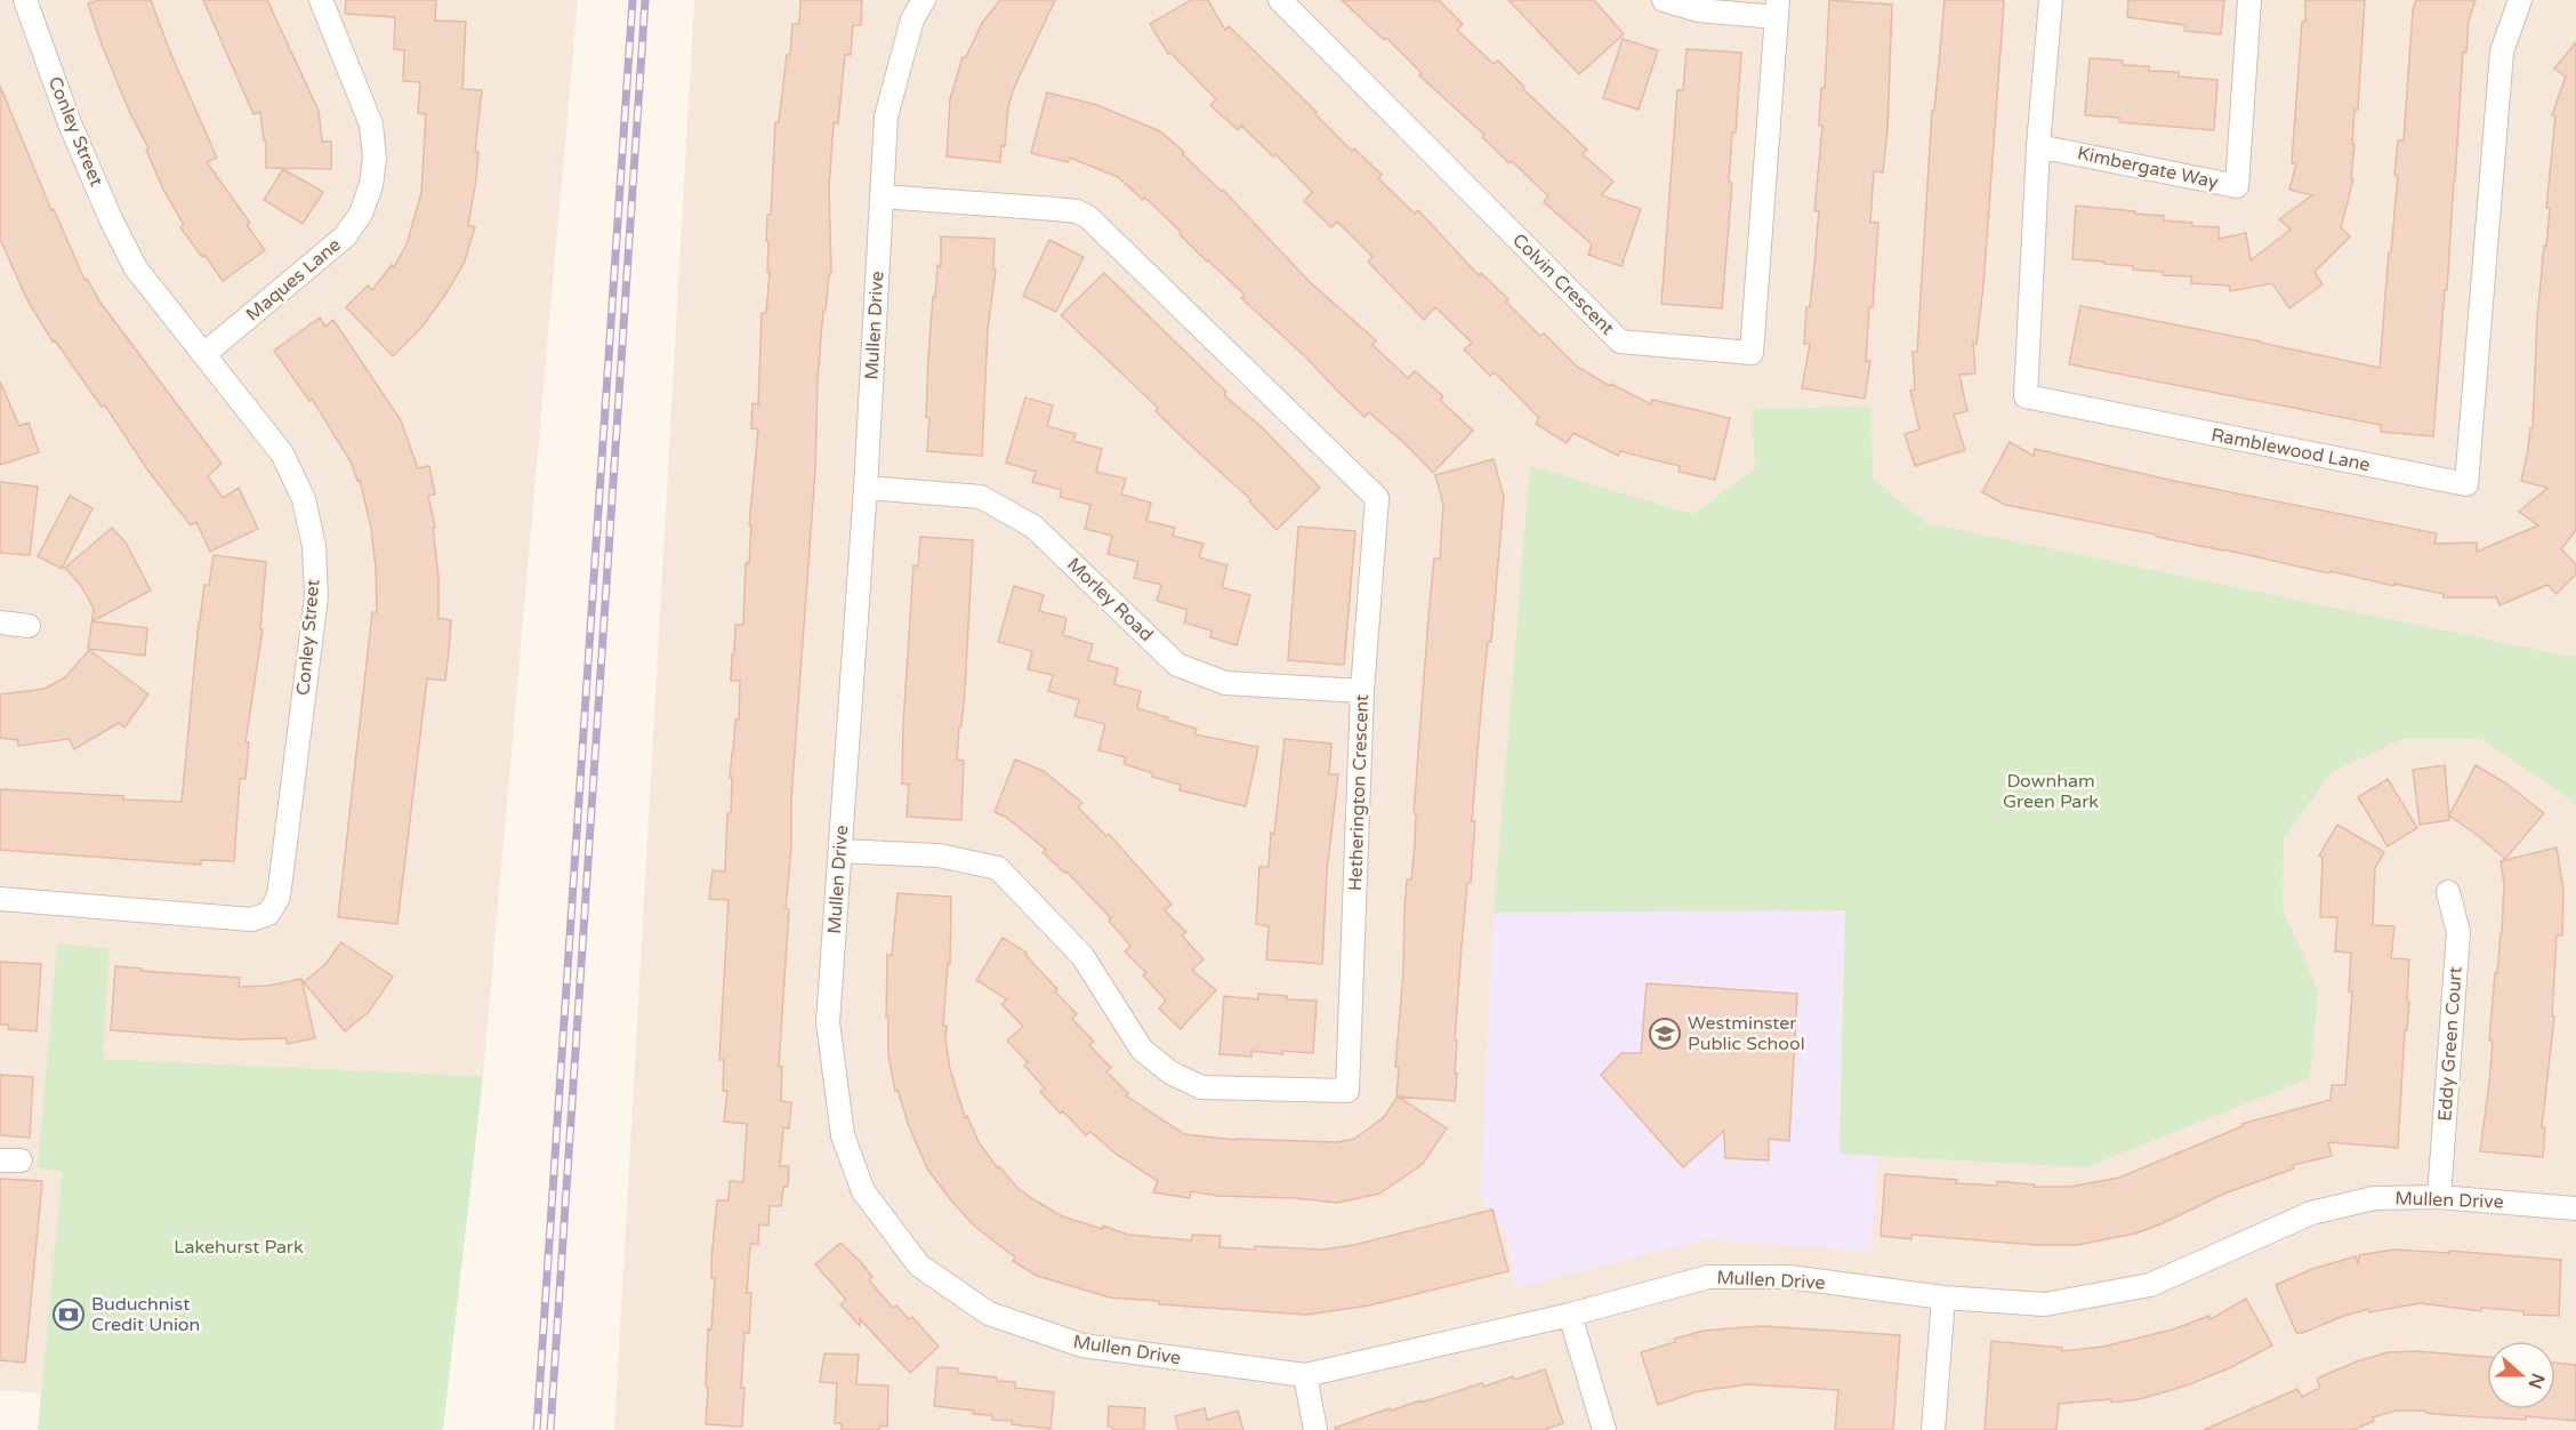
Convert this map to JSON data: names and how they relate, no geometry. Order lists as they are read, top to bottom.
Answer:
{
  "streets": {
    "street": [
      "Conley Street",
      "Kimbergate Way",
      "Maques Lane",
      "Colvin Crescent",
      "Mullen Drive",
      "Ramblewood Lane",
      "Morley Road",
      "Hetherington Crescent",
      "Eddy Green Court"
    ]
  },
  "crossings": [
    ["Conley Street", "Maques Lane"],
    ["Kimbergate Way", "Ramblewood Lane"],
    ["Mullen Drive", "Morley Road"],
    ["Mullen Drive", "Hetherington Crescent"],
    ["Mullen Drive", "Eddy Green Court"],
    ["Morley Road", "Hetherington Crescent"]
  ],
  "parks": ["Downham Green Park", "Lakehurst Park"],
  "places": {
    "school or university": ["Westminster Public School"],
    "bank": ["Buduchnist Credit Union"]
  },
  "north": "right"
}
